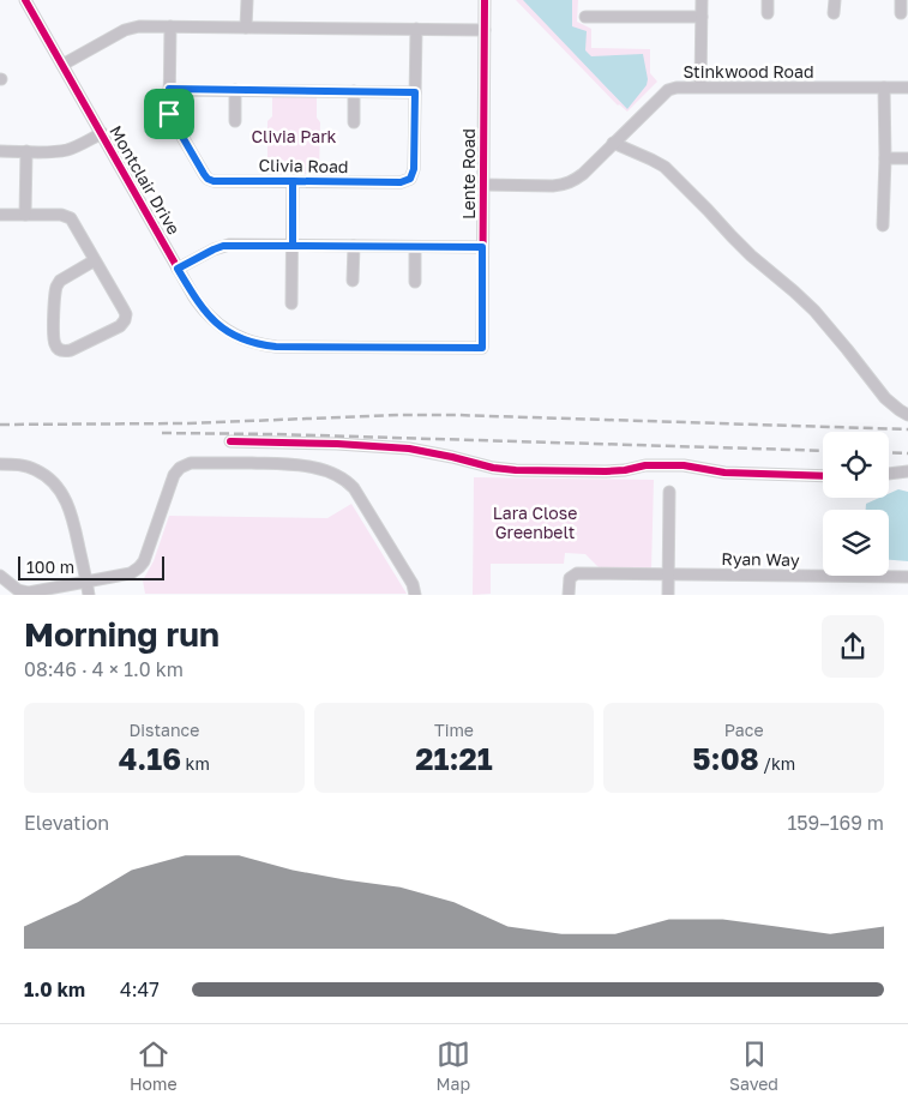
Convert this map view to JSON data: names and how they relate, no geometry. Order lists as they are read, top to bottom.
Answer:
{
  "streets": {
    "street": [
      "Stinkwood Road",
      "Clivia Road",
      "Lente Road",
      "Montclair Drive",
      "Ryan Way"
    ]
  },
  "crossings": [
    ["Stinkwood Road", "Lente Road"],
    ["Lente Road", "Montclair Drive"]
  ],
  "parks": ["Clivia Park", "Lara Close Greenbelt"],
  "scale_bar": "100 m",
  "page": {
    "scale": "100 m",
    "heading": ["Morning run", "08:46 · 4 × 1.0 km"],
    "stats": [
      ["Distance", "4.16 km"],
      ["Time", "21:21"],
      ["Pace", "5:08 /km"]
    ],
    "chart": ["Elevation", "159–169 m"],
    "list": [
      {
        "name": "1.0 km",
        "note": "4:47"
      }
    ],
    "tabs": ["Home", "Map", "Saved"]
  }
}
